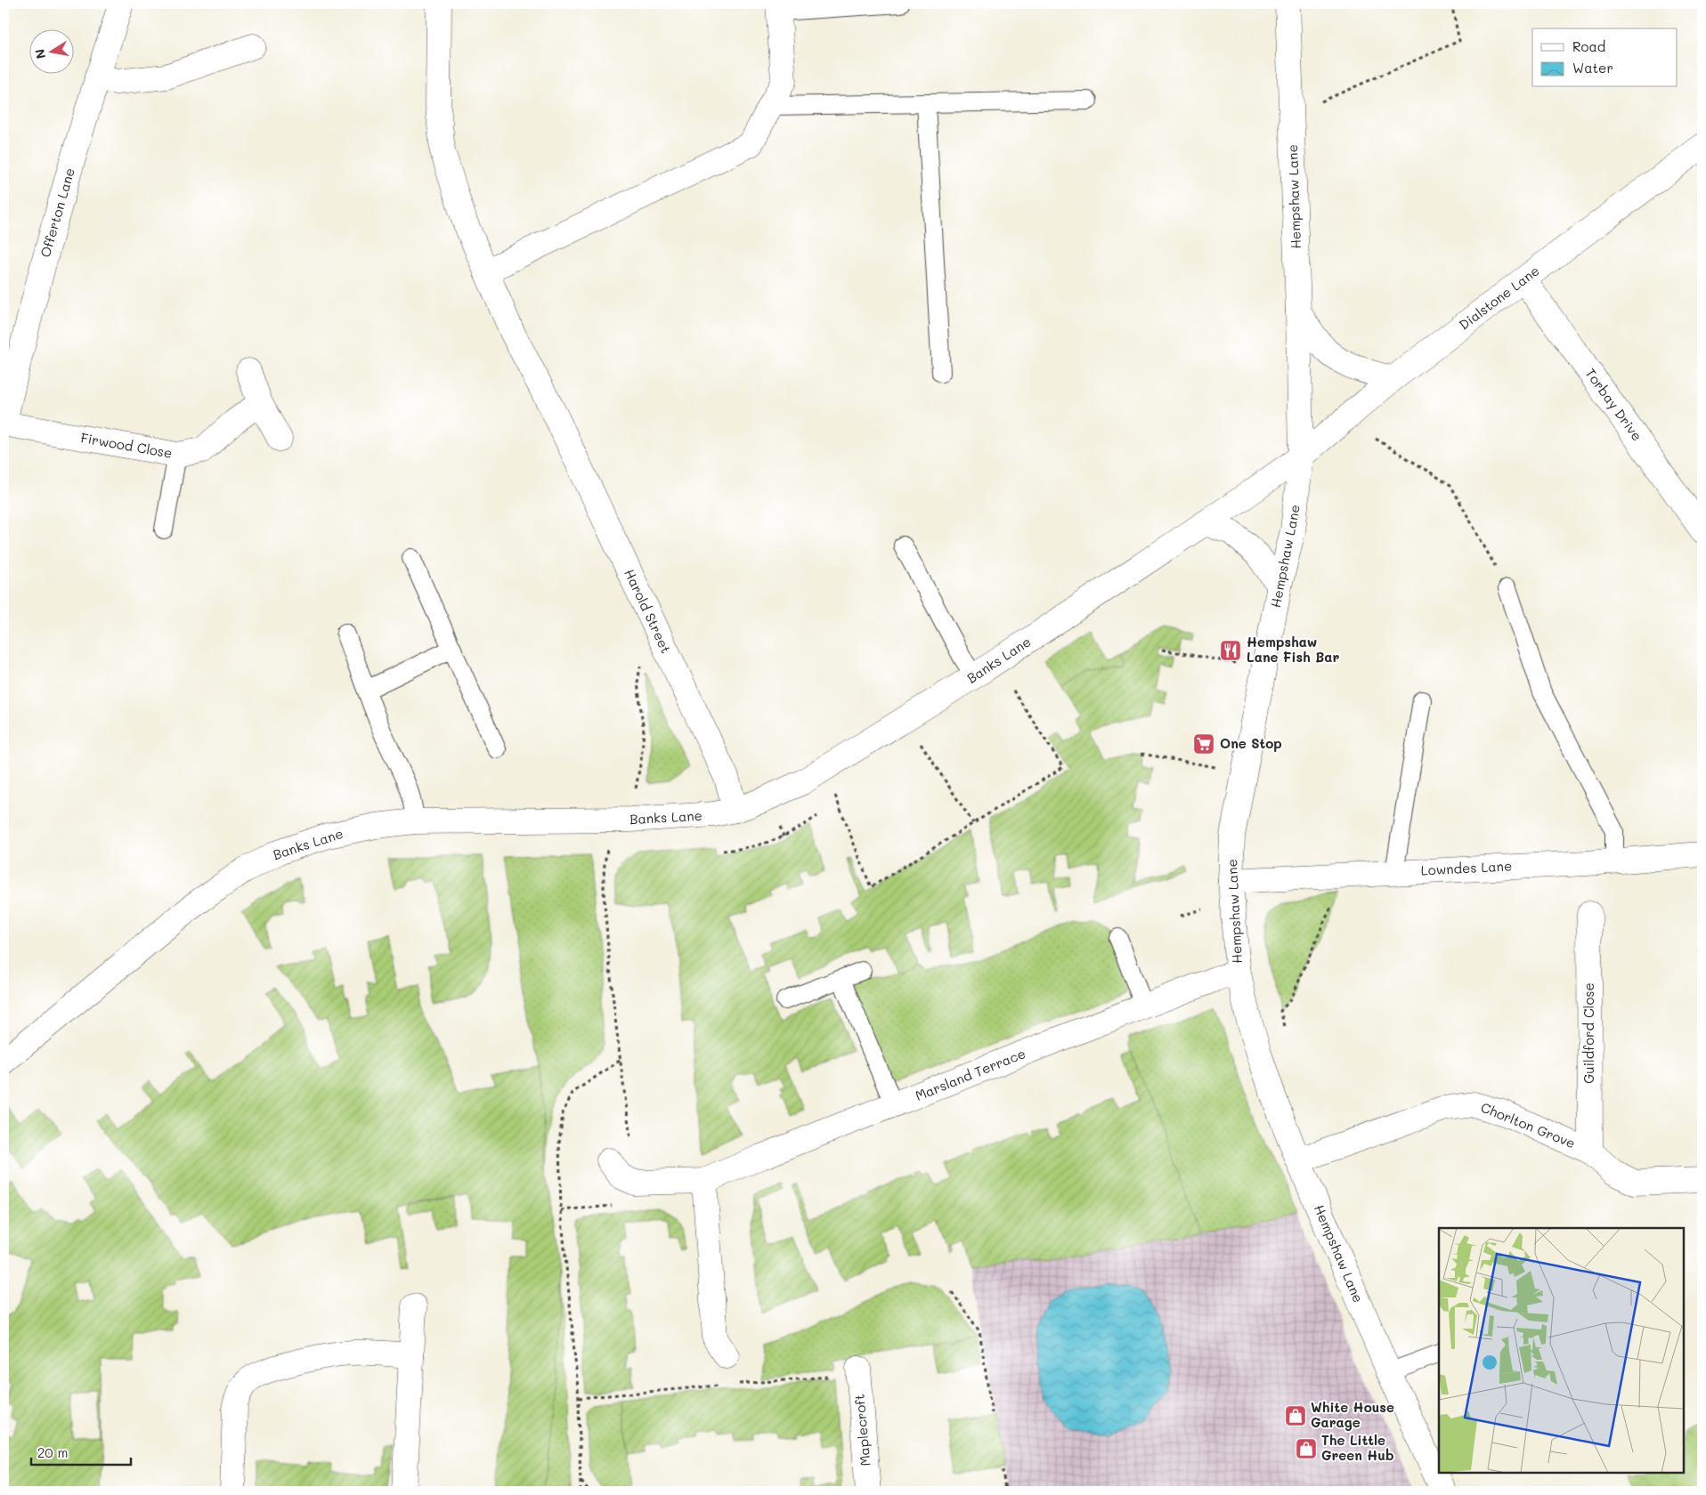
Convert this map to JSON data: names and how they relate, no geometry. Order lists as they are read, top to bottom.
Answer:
{
  "streets": {
    "street": [
      "Hempshaw Lane",
      "Offerton Lane",
      "Dialstone Lane",
      "Torbay Drive",
      "Firwood Close",
      "Harold Street",
      "Banks Lane",
      "Lowndes Lane",
      "Guildford Close",
      "Marsland Terrace",
      "Chorlton Grove",
      "Maplecroft"
    ]
  },
  "crossings": [
    ["Hempshaw Lane", "Dialstone Lane"],
    ["Hempshaw Lane", "Banks Lane"],
    ["Hempshaw Lane", "Lowndes Lane"],
    ["Hempshaw Lane", "Marsland Terrace"],
    ["Hempshaw Lane", "Chorlton Grove"],
    ["Offerton Lane", "Firwood Close"],
    ["Dialstone Lane", "Torbay Drive"],
    ["Dialstone Lane", "Banks Lane"],
    ["Harold Street", "Banks Lane"],
    ["Guildford Close", "Chorlton Grove"]
  ],
  "places": {
    "restaurant": ["Hempshaw Lane Fish Bar"],
    "supermarket": ["One Stop"],
    "shop": ["White House Garage", "The Little Green Hub"]
  },
  "legend": ["Road", "Water"],
  "scale_bar": "20 m",
  "north": "left"
}
